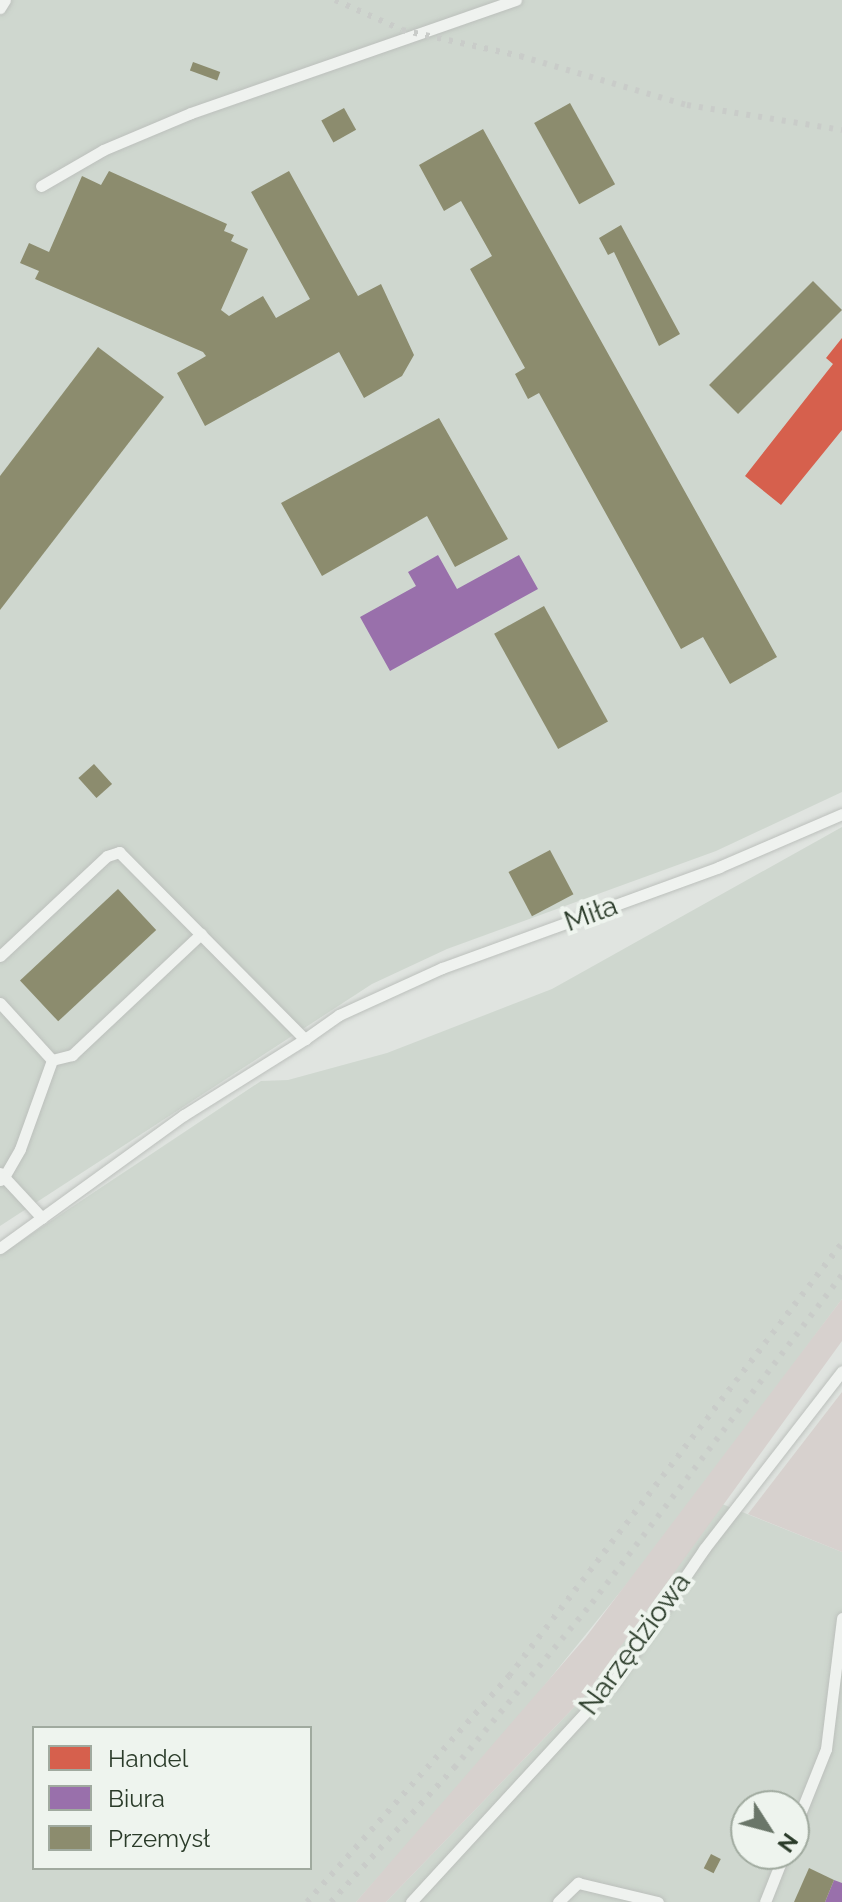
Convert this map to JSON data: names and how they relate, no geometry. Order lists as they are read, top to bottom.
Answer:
{
  "streets": {
    "lane": ["Miła", "Narzędziowa"]
  },
  "legend": ["Handel", "Biura", "Przemysł"],
  "north": "bottom right"
}
